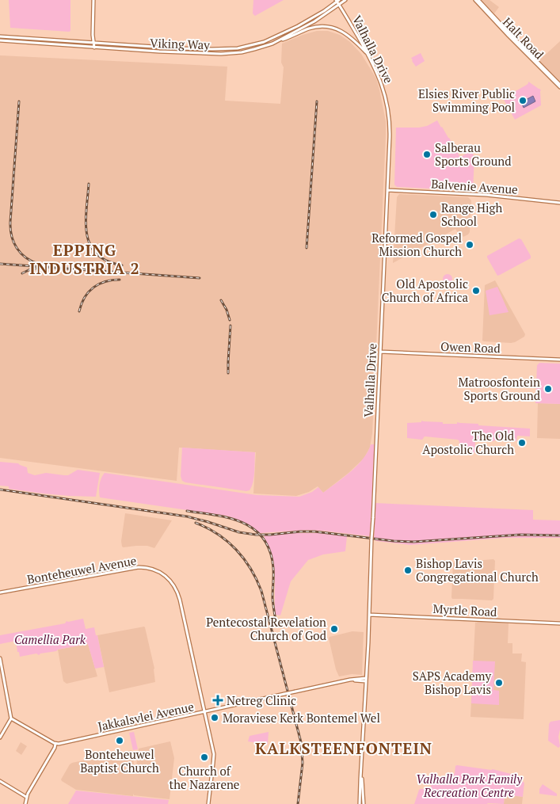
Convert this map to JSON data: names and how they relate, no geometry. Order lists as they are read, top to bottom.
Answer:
{
  "streets": {
    "street": [
      "Halt Road",
      "Viking Way",
      "Valhalla Drive",
      "Balvenie Avenue",
      "Owen Road",
      "Bonteheuwel Avenue",
      "Myrtle Road",
      "Jakkalsvlei Avenue"
    ]
  },
  "crossings": [
    ["Viking Way", "Valhalla Drive"],
    ["Valhalla Drive", "Balvenie Avenue"],
    ["Valhalla Drive", "Owen Road"],
    ["Valhalla Drive", "Myrtle Road"],
    ["Valhalla Drive", "Jakkalsvlei Avenue"],
    ["Bonteheuwel Avenue", "Jakkalsvlei Avenue"]
  ],
  "districts": ["EPPING INDUSTRIA 2", "KALKSTEENFONTEIN"],
  "parks": ["Camellia Park", "Valhalla Park Family Recreation Centre"],
  "places": {
    "other": [
      "Elsies River Public Swimming Pool",
      "Salberau Sports Ground",
      "Range High School",
      "Reformed Gospel Mission Church",
      "Old Apostolic Church of Africa",
      "Matroosfontein Sports Ground",
      "The Old Apostolic Church",
      "Bishop Lavis Congregational Church",
      "Pentecostal Revelation Church of God",
      "SAPS Academy Bishop Lavis",
      "Moraviese Kerk Bontemel Wel",
      "Bonteheuwel Baptist Church",
      "Church of the Nazarene"
    ],
    "health": ["Netreg Clinic"]
  }
}
